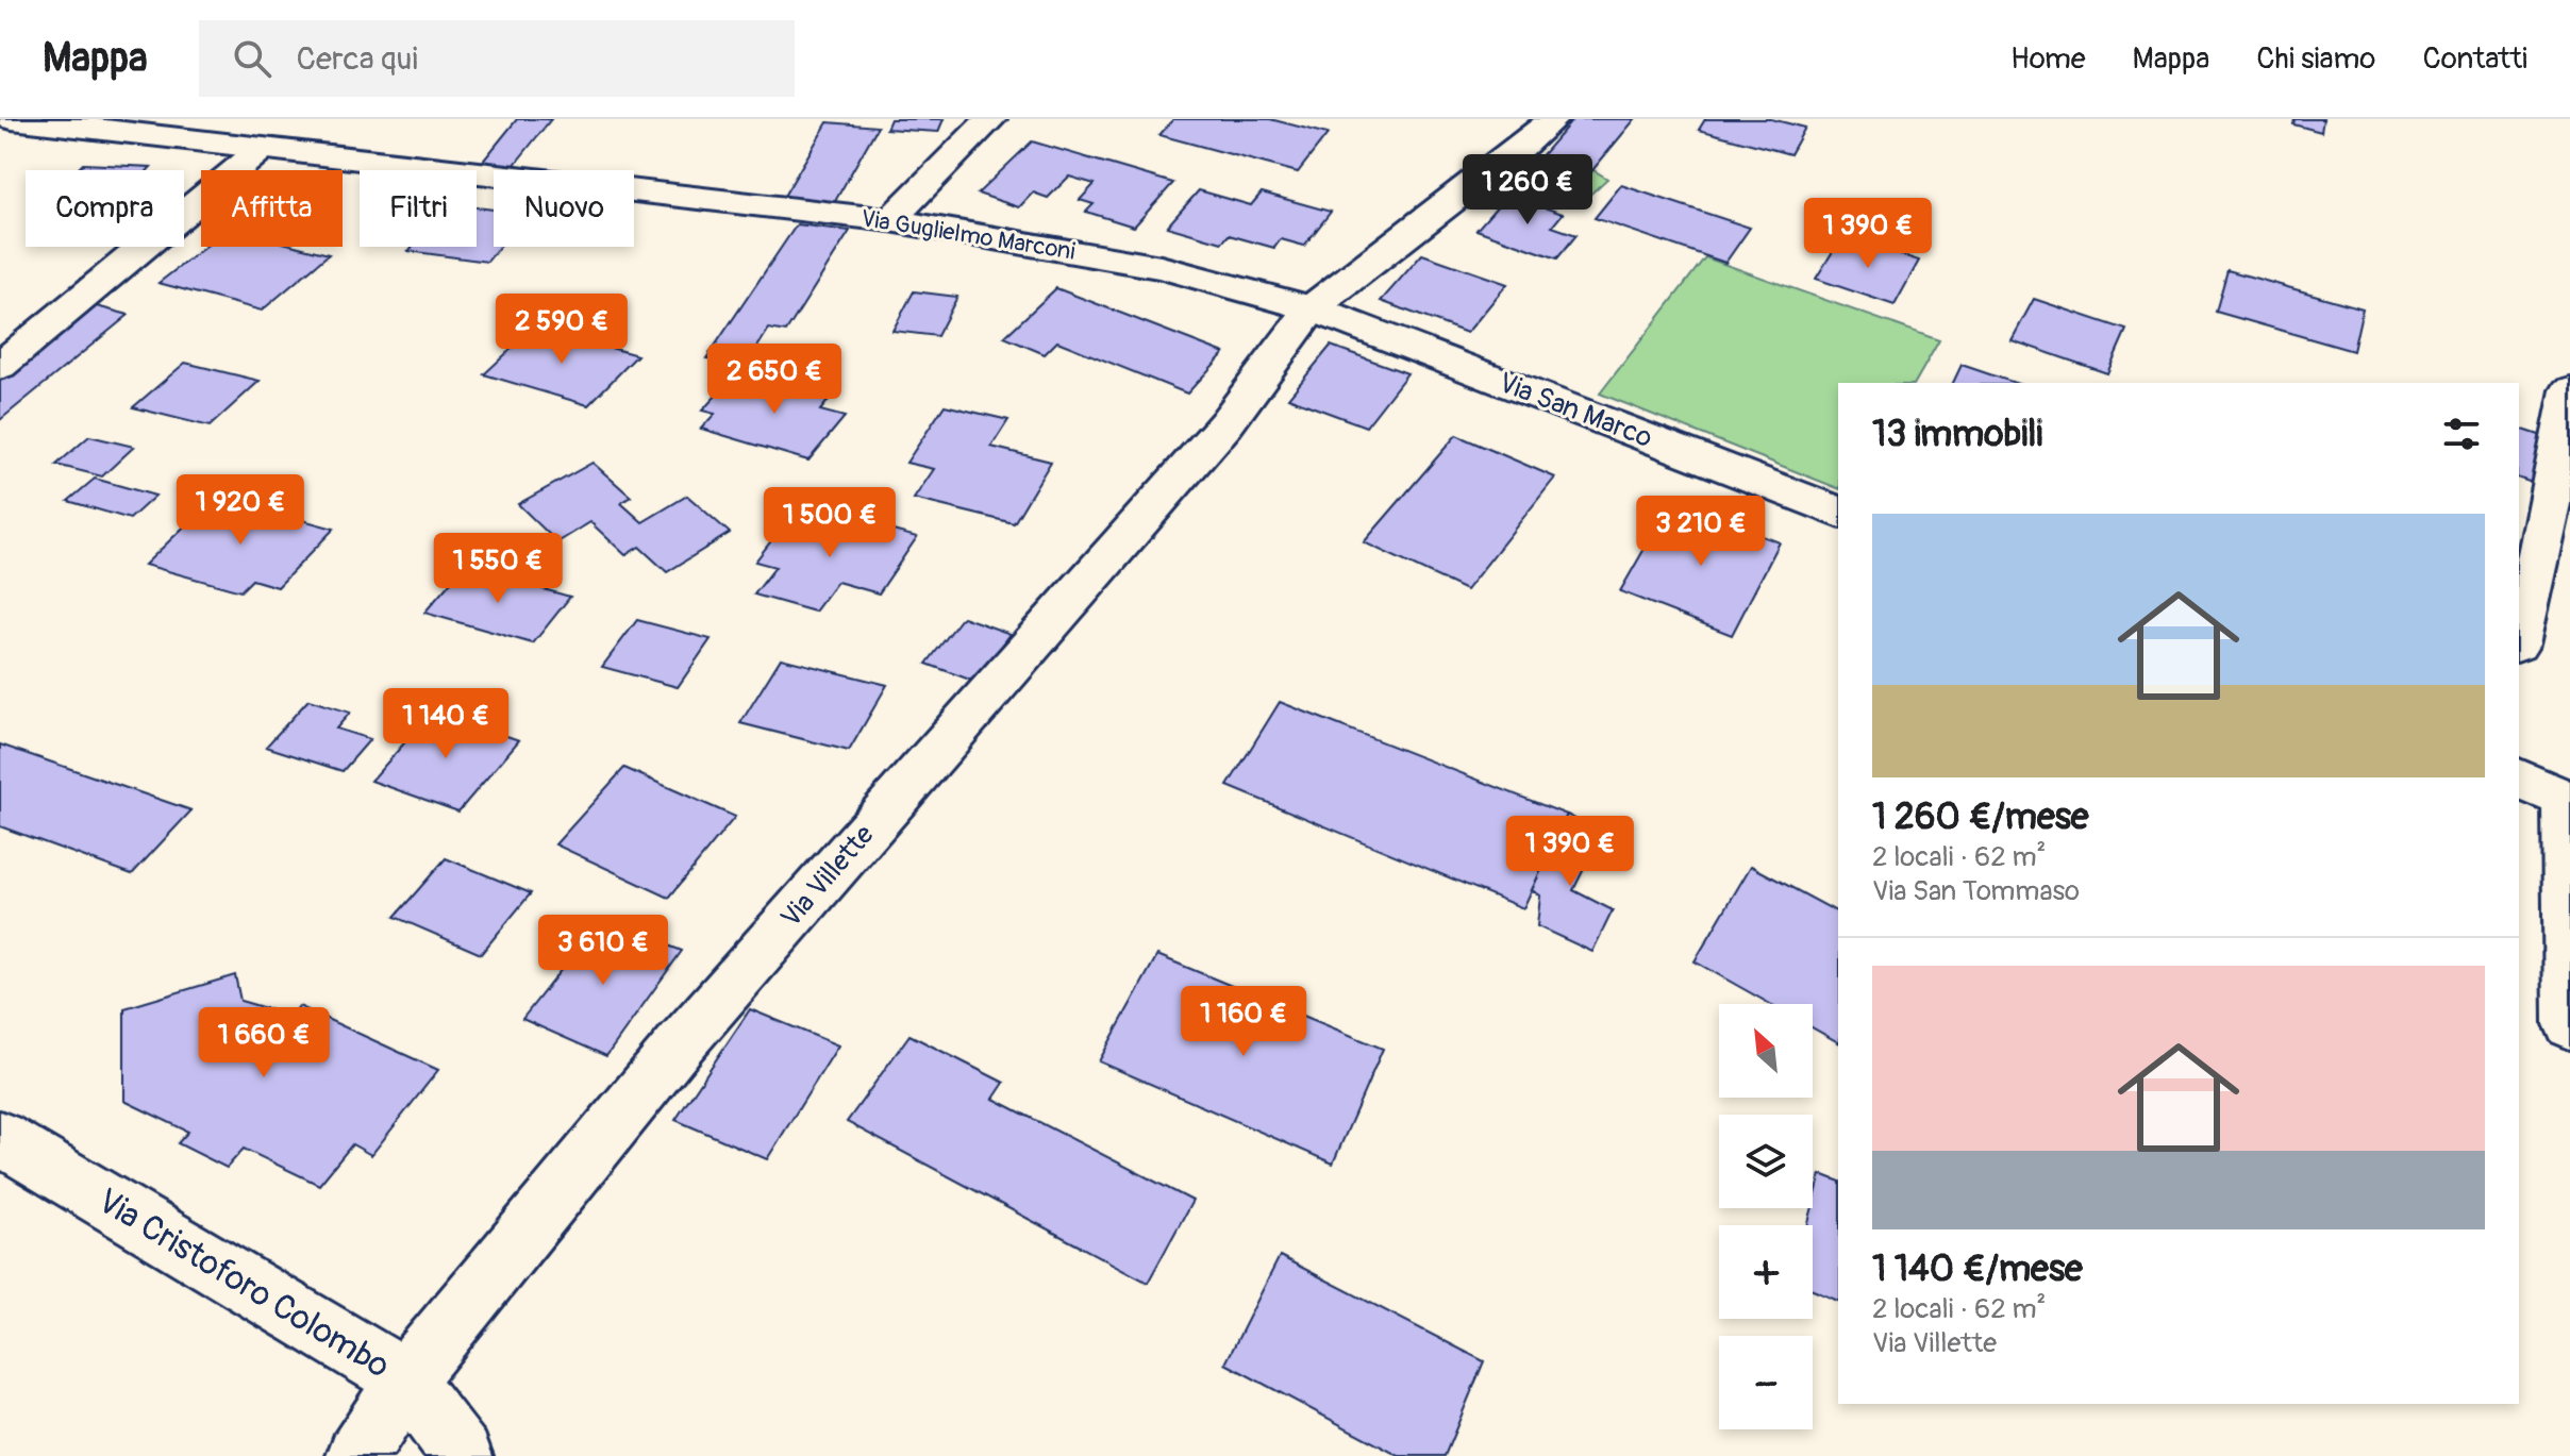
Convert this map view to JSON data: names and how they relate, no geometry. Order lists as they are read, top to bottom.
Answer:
{
  "streets": {
    "street": [
      "Via Guglielmo Marconi",
      "Via San Marco",
      "Via Villette",
      "Via Cristoforo Colombo"
    ]
  },
  "crossings": [
    ["Via Guglielmo Marconi", "Via San Marco"],
    ["Via Guglielmo Marconi", "Via Villette"],
    ["Via San Marco", "Via Villette"],
    ["Via Villette", "Via Cristoforo Colombo"]
  ],
  "north": "top left",
  "page": {
    "header": "Mappa",
    "search": "Cerca qui",
    "nav": [
      "Home",
      "Mappa",
      "Chi siamo",
      "Contatti"
    ],
    "price": [
      "1 260 €",
      "1 390 €",
      "2 590 €",
      "2 650 €",
      "1 920 €",
      "1 500 €",
      "3 210 €",
      "1 550 €",
      "1 140 €",
      "1 390 €",
      "3 610 €",
      "1 160 €",
      "1 660 €"
    ],
    "chip": [
      "Compra",
      "Affitta",
      "Filtri",
      "Nuovo"
    ],
    "heading": "13 immobili",
    "list": [
      {
        "name": "1 260 €/mese",
        "note": "2 locali · 62 m² · Via San Tommaso"
      },
      {
        "name": "1 140 €/mese",
        "note": "2 locali · 62 m² · Via Villette"
      }
    ],
    "map_buttons": ["+", "−"]
  }
}
